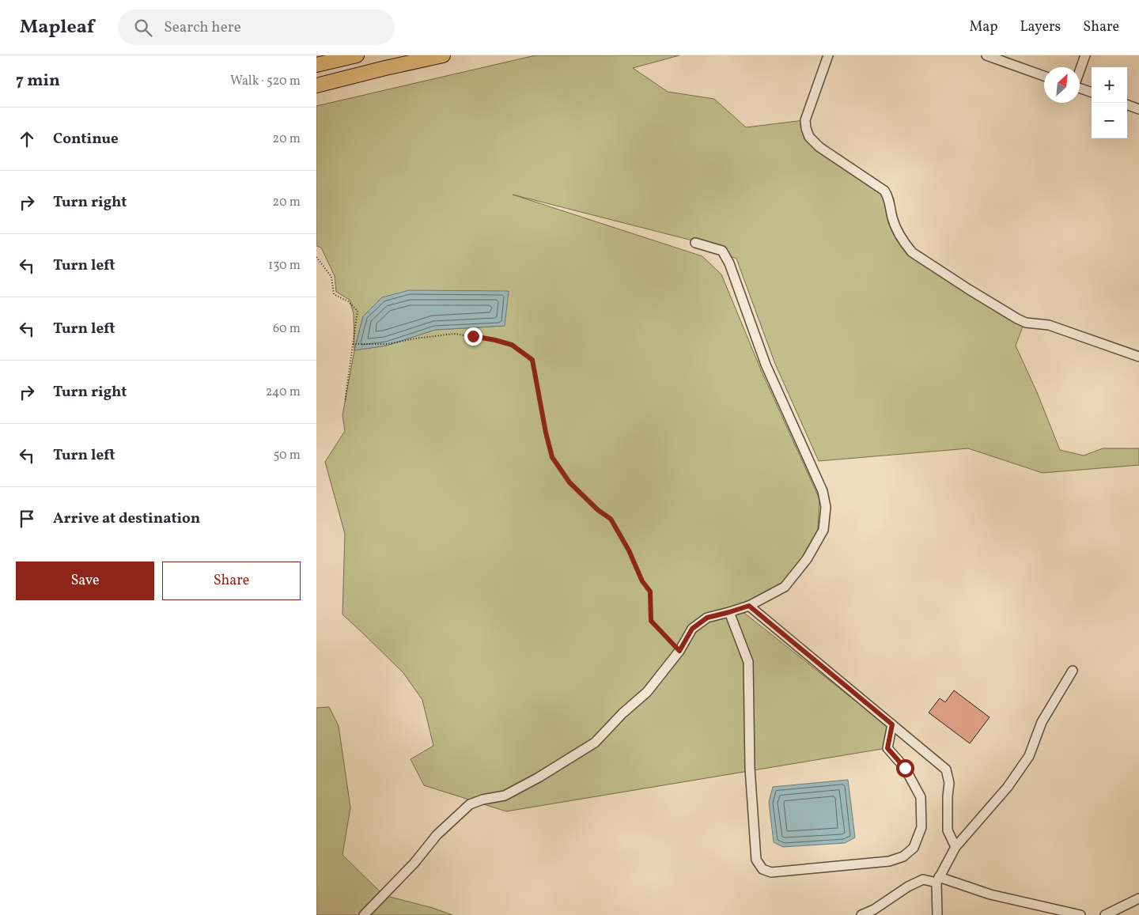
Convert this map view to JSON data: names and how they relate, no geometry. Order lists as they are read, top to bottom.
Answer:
{
  "north": "top right",
  "page": {
    "header": "Mapleaf",
    "search": "Search here",
    "nav": ["Map", "Layers", "Share"],
    "heading": ["7 min", "Walk · 520 m"],
    "map_buttons": ["+", "−"],
    "list": [
      ["Continue", "20 m"],
      ["Turn right", "20 m"],
      ["Turn left", "130 m"],
      ["Turn left", "60 m"],
      ["Turn right", "240 m"],
      ["Turn left", "50 m"],
      "Arrive at destination"
    ],
    "buttons": ["Save", "Share"]
  }
}
